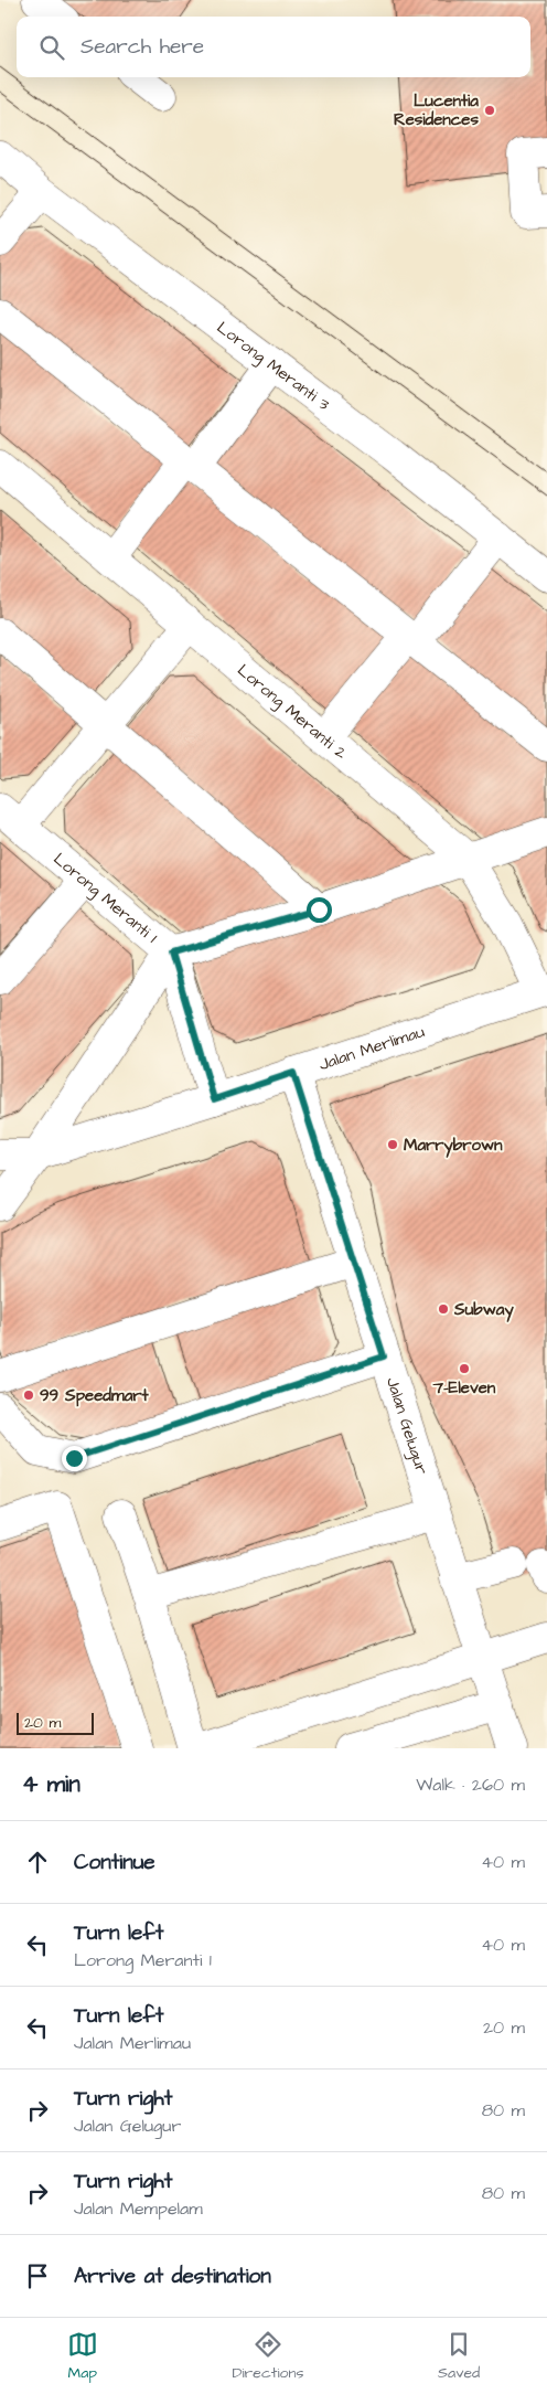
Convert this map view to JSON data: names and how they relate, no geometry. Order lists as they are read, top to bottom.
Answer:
{
  "streets": {
    "street": [
      "Lorong Meranti 3",
      "Lorong Meranti 2",
      "Lorong Meranti 1",
      "Jalan Merlimau",
      "Jalan Gelugur"
    ]
  },
  "crossings": [
    ["Lorong Meranti 2", "Jalan Merlimau"],
    ["Lorong Meranti 1", "Jalan Merlimau"],
    ["Jalan Merlimau", "Jalan Gelugur"]
  ],
  "places": [
    "Lucentia Residences",
    "Marrybrown",
    "Subway",
    "7-Eleven",
    "99 Speedmart"
  ],
  "scale_bar": "20 m",
  "page": {
    "search": "Search here",
    "scale": "20 m",
    "heading": ["4 min", "Walk · 260 m"],
    "list": [
      ["Continue", "40 m"],
      ["Turn left", "Lorong Meranti 1", "40 m"],
      ["Turn left", "Jalan Merlimau", "20 m"],
      ["Turn right", "Jalan Gelugur", "80 m"],
      ["Turn right", "Jalan Mempelam", "80 m"],
      "Arrive at destination"
    ],
    "nav": ["Map", "Directions", "Saved"]
  }
}
